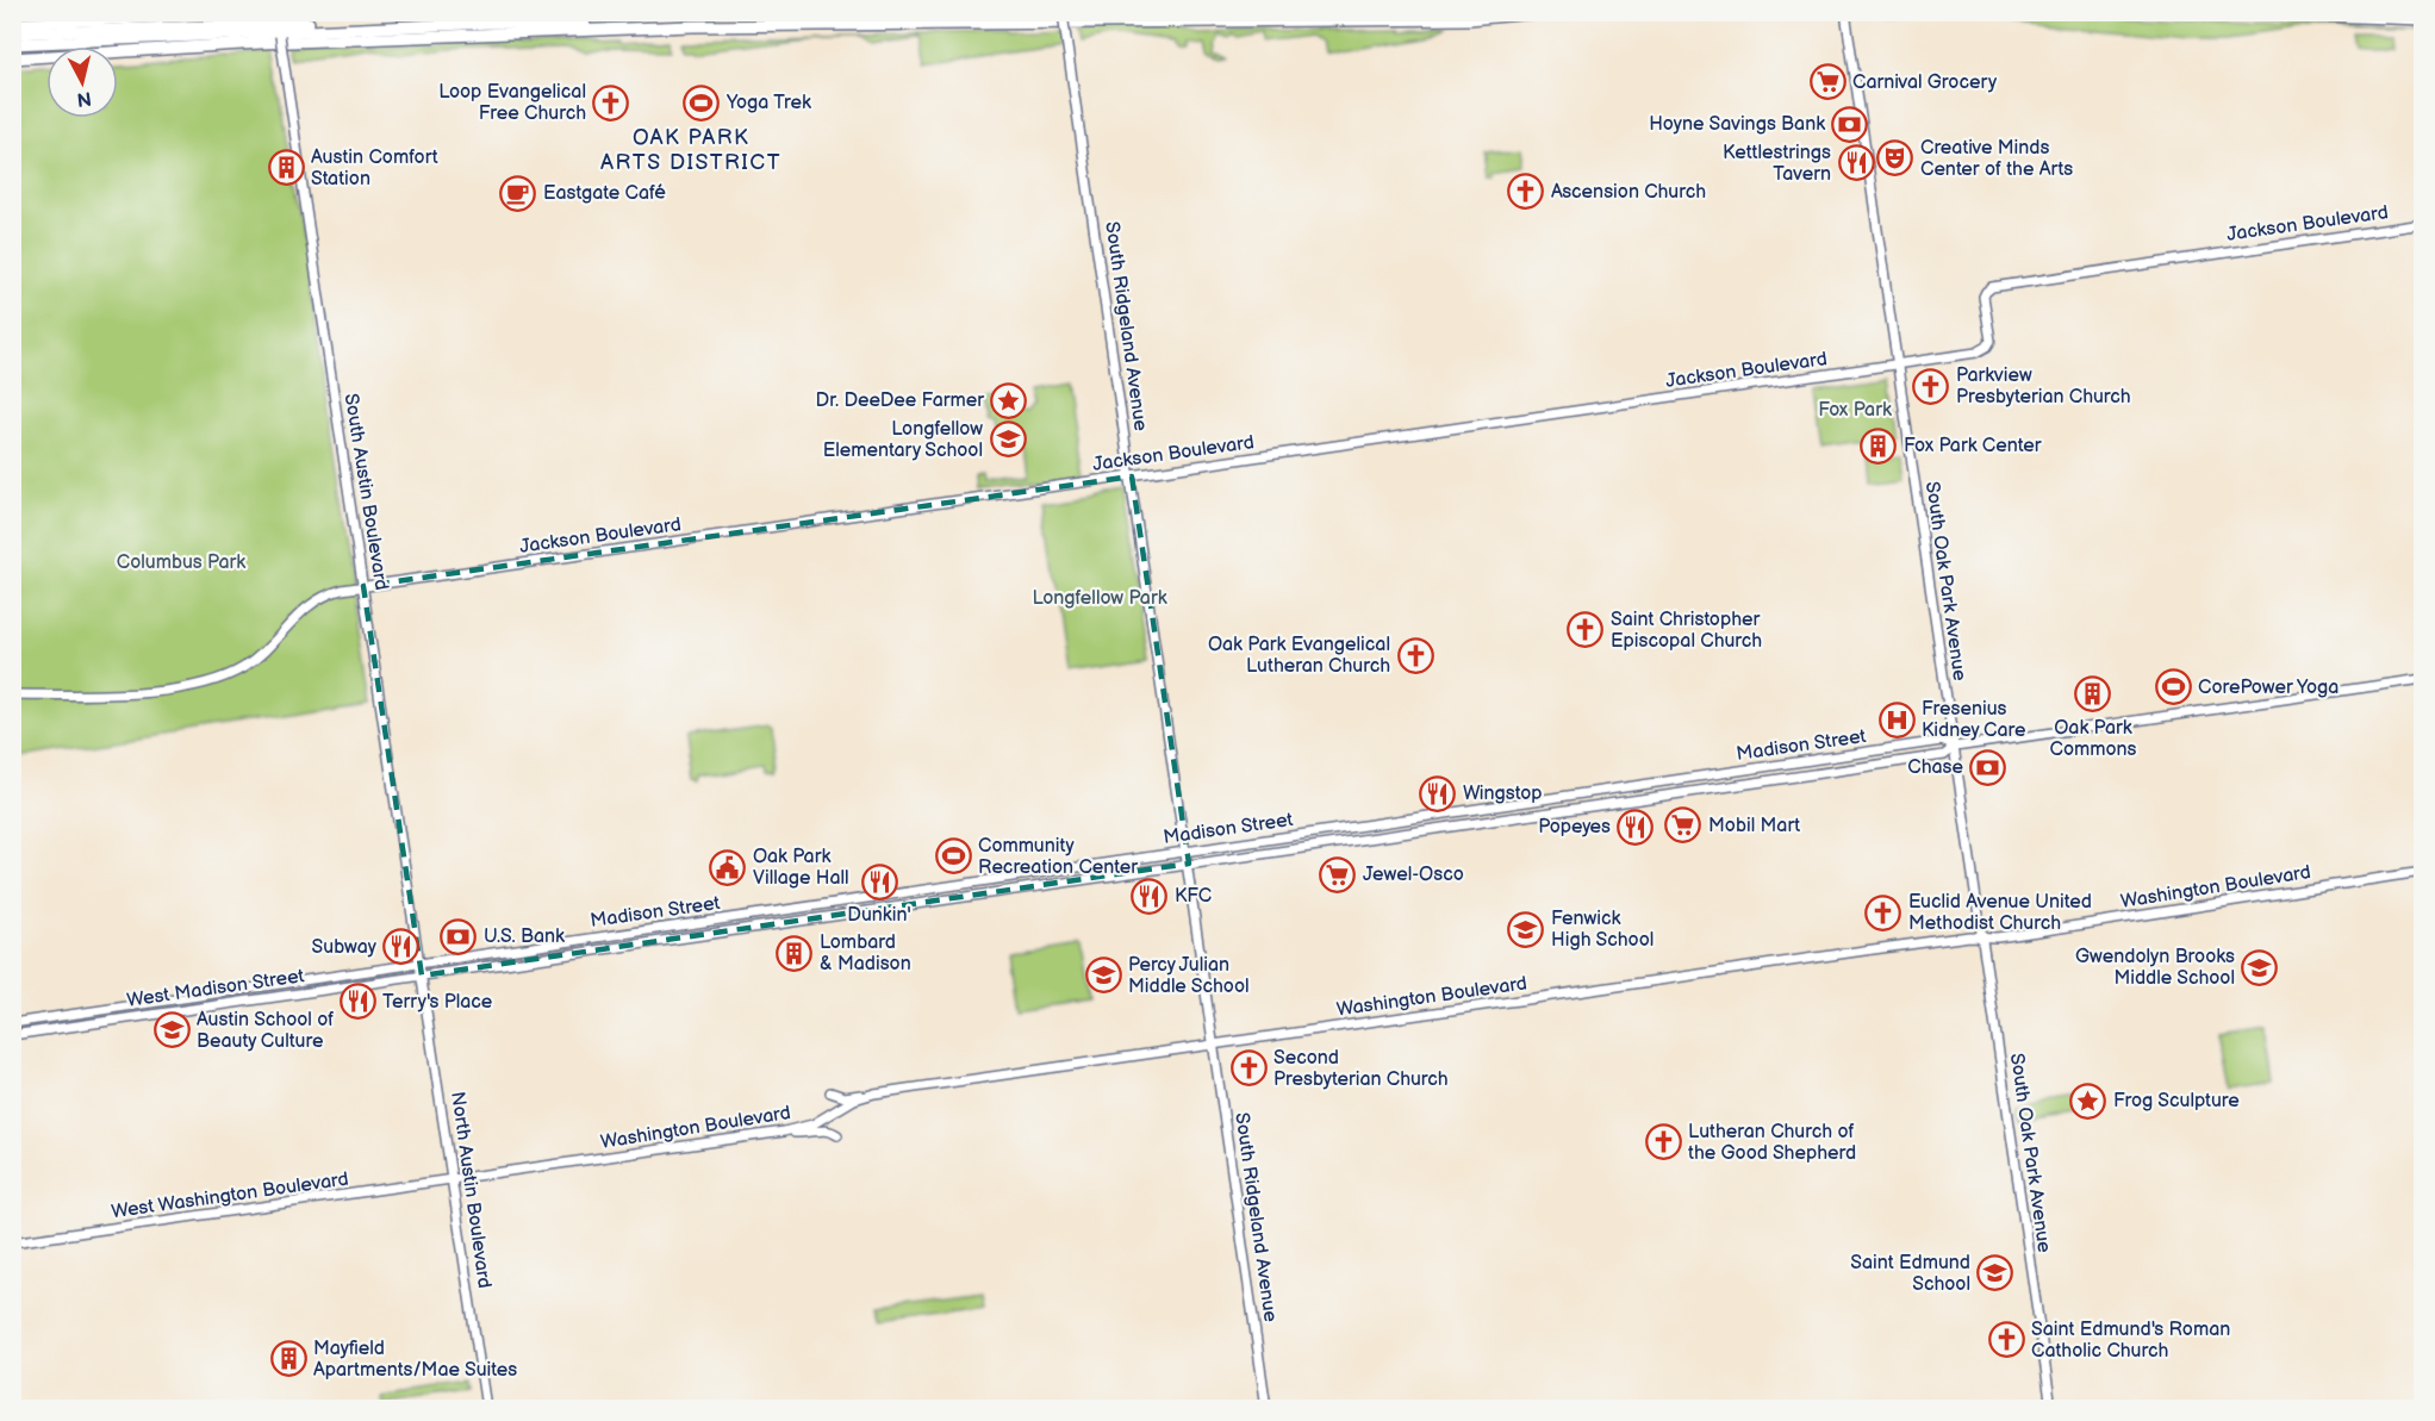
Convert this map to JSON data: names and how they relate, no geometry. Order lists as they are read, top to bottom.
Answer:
{
  "streets": {
    "street": [
      "Jackson Boulevard",
      "South Ridgeland Avenue",
      "South Austin Boulevard",
      "South Oak Park Avenue",
      "Madison Street",
      "Washington Boulevard",
      "West Madison Street",
      "North Austin Boulevard",
      "West Washington Boulevard"
    ]
  },
  "crossings": [
    ["Jackson Boulevard", "South Ridgeland Avenue"],
    ["Jackson Boulevard", "South Austin Boulevard"],
    ["Jackson Boulevard", "South Oak Park Avenue"],
    ["South Ridgeland Avenue", "Madison Street"],
    ["South Ridgeland Avenue", "Washington Boulevard"],
    ["South Austin Boulevard", "Madison Street"],
    ["South Austin Boulevard", "West Madison Street"],
    ["South Austin Boulevard", "North Austin Boulevard"],
    ["South Oak Park Avenue", "Madison Street"],
    ["South Oak Park Avenue", "Washington Boulevard"],
    ["Madison Street", "West Madison Street"],
    ["Madison Street", "North Austin Boulevard"],
    ["Washington Boulevard", "North Austin Boulevard"],
    ["Washington Boulevard", "West Washington Boulevard"],
    ["West Madison Street", "North Austin Boulevard"],
    ["North Austin Boulevard", "West Washington Boulevard"]
  ],
  "districts": ["OAK PARK ARTS DISTRICT"],
  "parks": ["Fox Park", "Columbus Park", "Longfellow Park"],
  "places": {
    "supermarket": ["Carnival Grocery", "Mobil Mart", "Jewel-Osco"],
    "church": [
      "Loop Evangelical Free Church",
      "Ascension Church",
      "Parkview Presbyterian Church",
      "Saint Christopher Episcopal Church",
      "Oak Park Evangelical Lutheran Church",
      "Euclid Avenue United Methodist Church",
      "Second Presbyterian Church",
      "Lutheran Church of the Good Shepherd",
      "Saint Edmund's Roman Catholic Church"
    ],
    "sports": ["Yoga Trek", "CorePower Yoga", "Community Recreation Center"],
    "bank": ["Hoyne Savings Bank", "Chase", "U.S. Bank"],
    "theatre": ["Creative Minds Center of the Arts"],
    "restaurant": [
      "Kettlestrings Tavern",
      "Wingstop",
      "Popeyes",
      "Dunkin'",
      "KFC",
      "Subway",
      "Terry's Place"
    ],
    "building": [
      "Austin Comfort Station",
      "Fox Park Center",
      "Oak Park Commons",
      "Lombard & Madison",
      "Mayfield Apartments/Mae Suites"
    ],
    "cafe": ["Eastgate Café"],
    "place": ["Dr. DeeDee Farmer", "Frog Sculpture"],
    "school or university": [
      "Longfellow Elementary School",
      "Fenwick High School",
      "Gwendolyn Brooks Middle School",
      "Percy Julian Middle School",
      "Austin School of Beauty Culture",
      "Saint Edmund School"
    ],
    "hospital": ["Fresenius Kidney Care"],
    "public building": ["Oak Park Village Hall"]
  },
  "north": "bottom"
}
